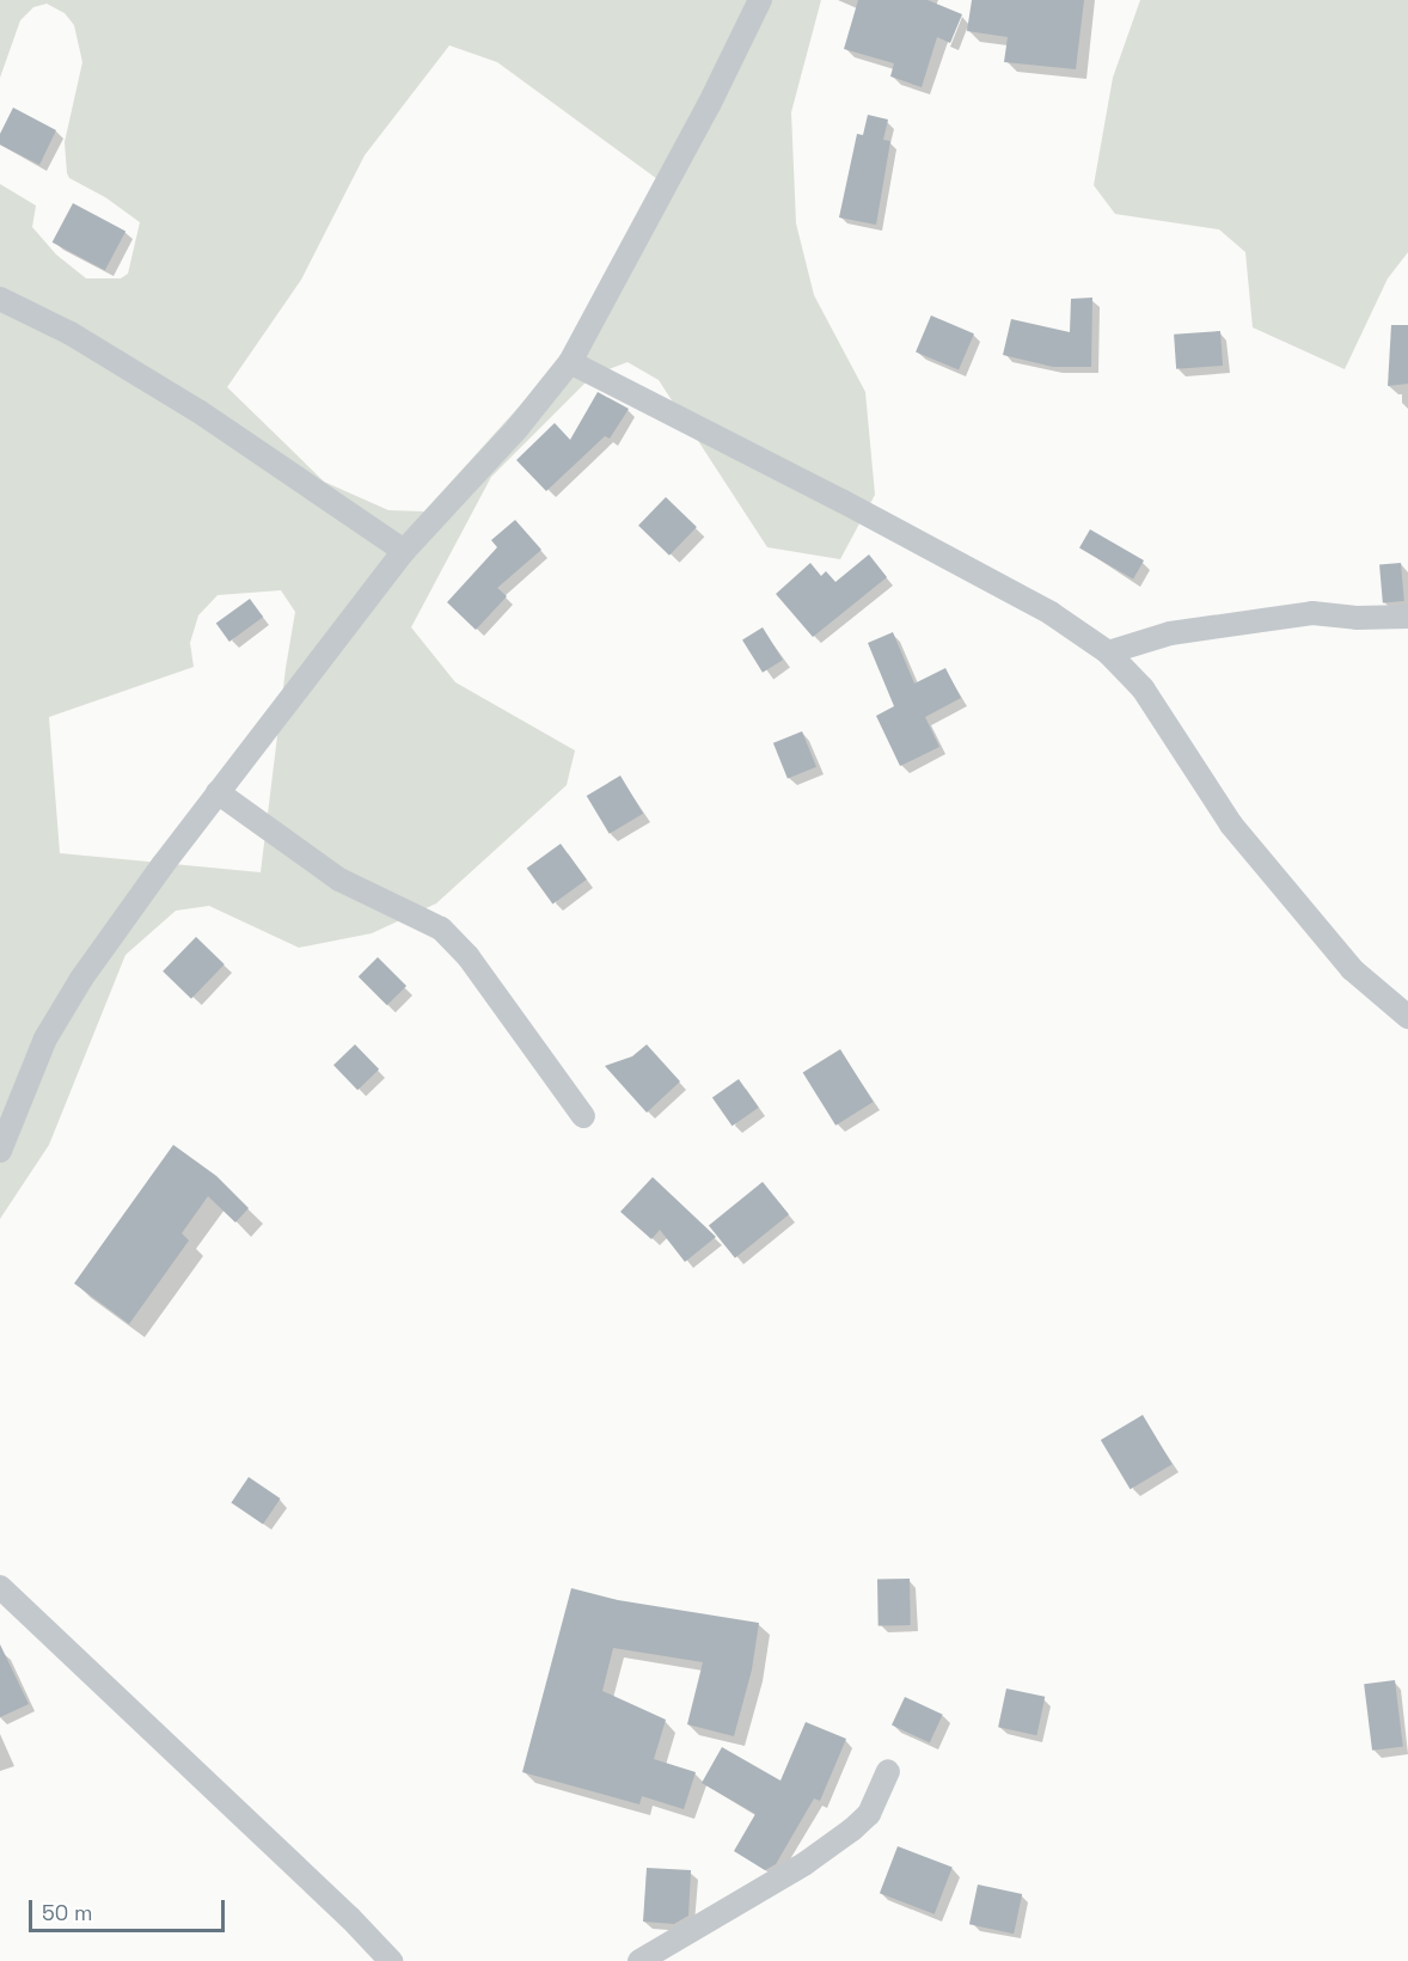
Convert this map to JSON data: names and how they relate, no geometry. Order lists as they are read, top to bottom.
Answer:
{
  "scale_bar": "50 m"
}
